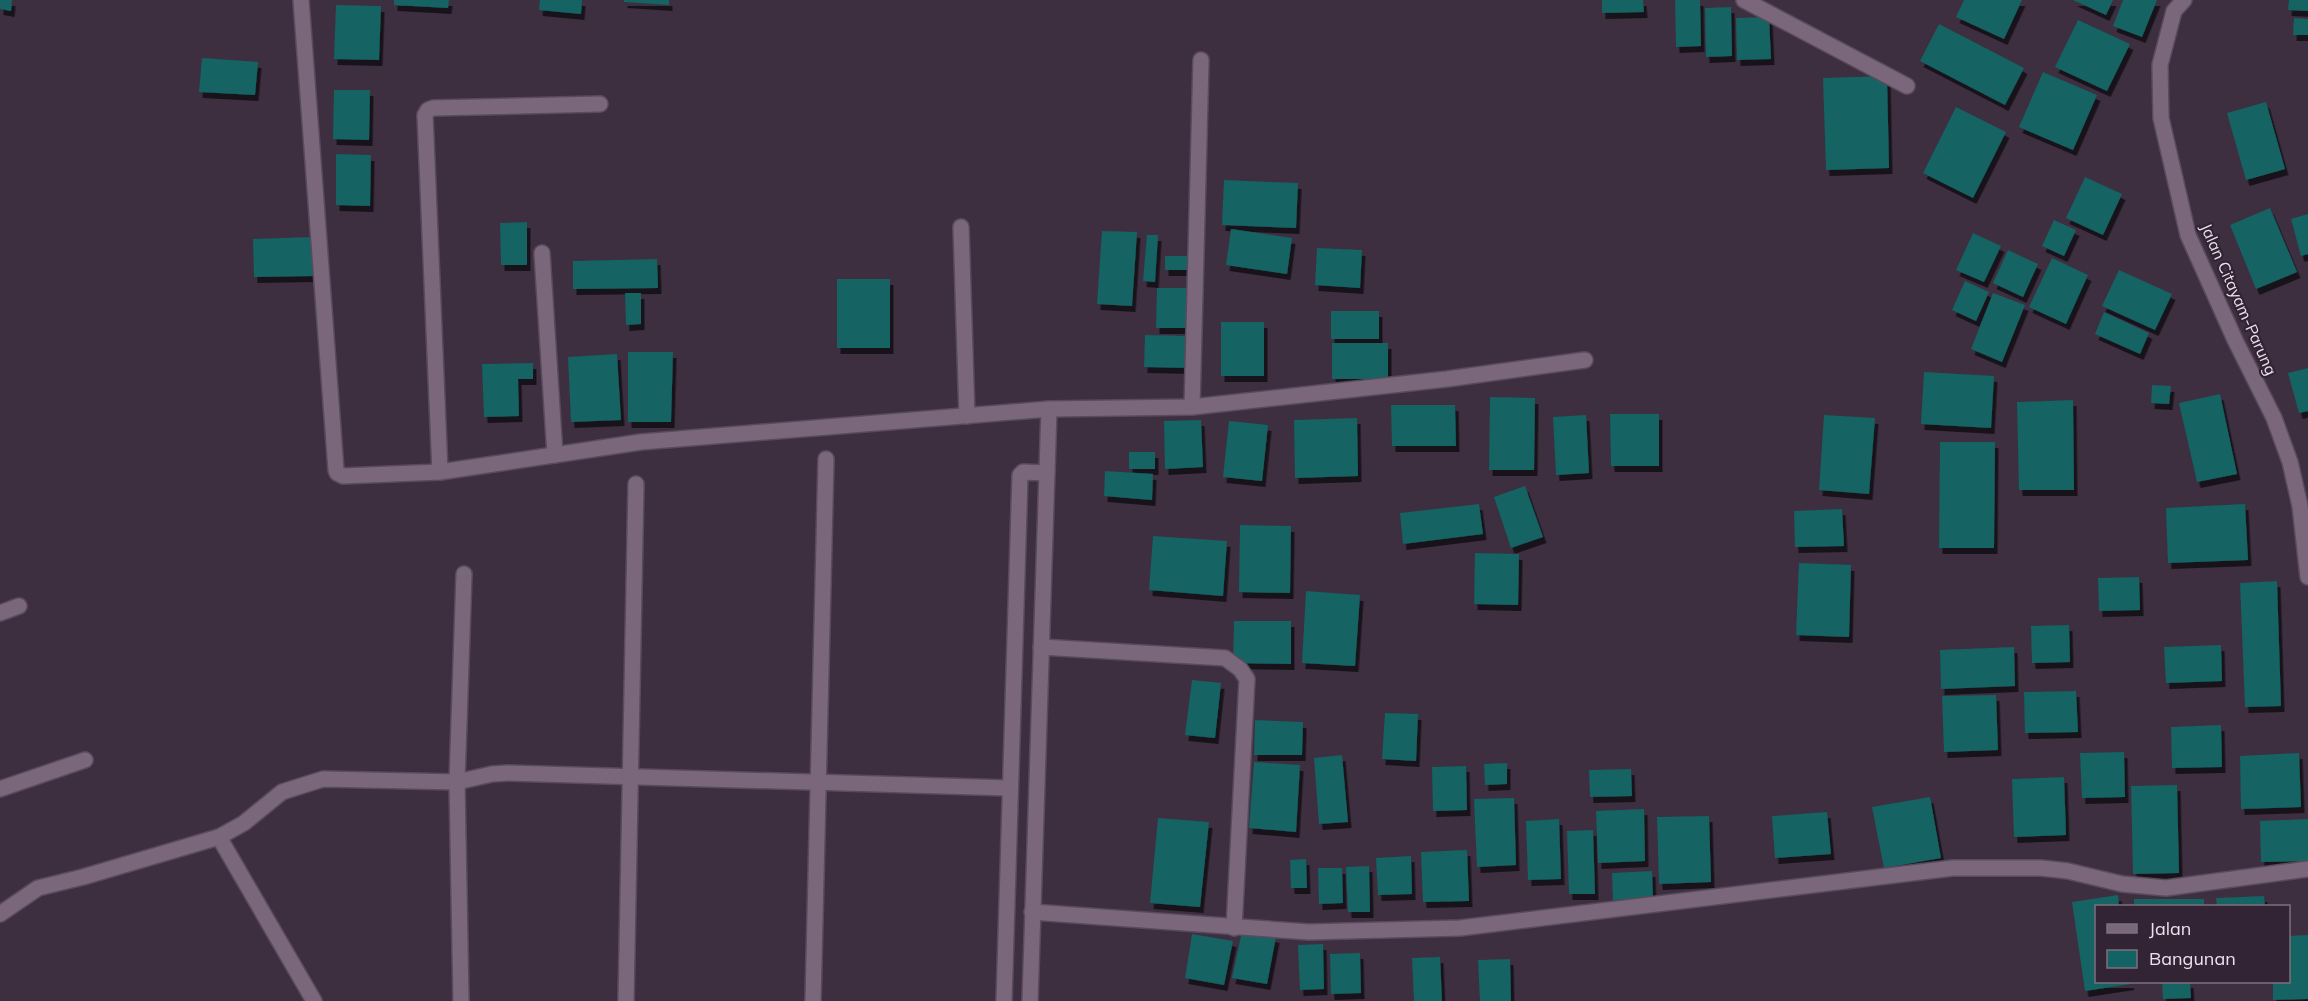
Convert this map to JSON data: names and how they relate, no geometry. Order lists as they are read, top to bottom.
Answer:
{
  "streets": {
    "street": ["Jalan Citayam-Parung"]
  },
  "legend": ["Jalan", "Bangunan"]
}
